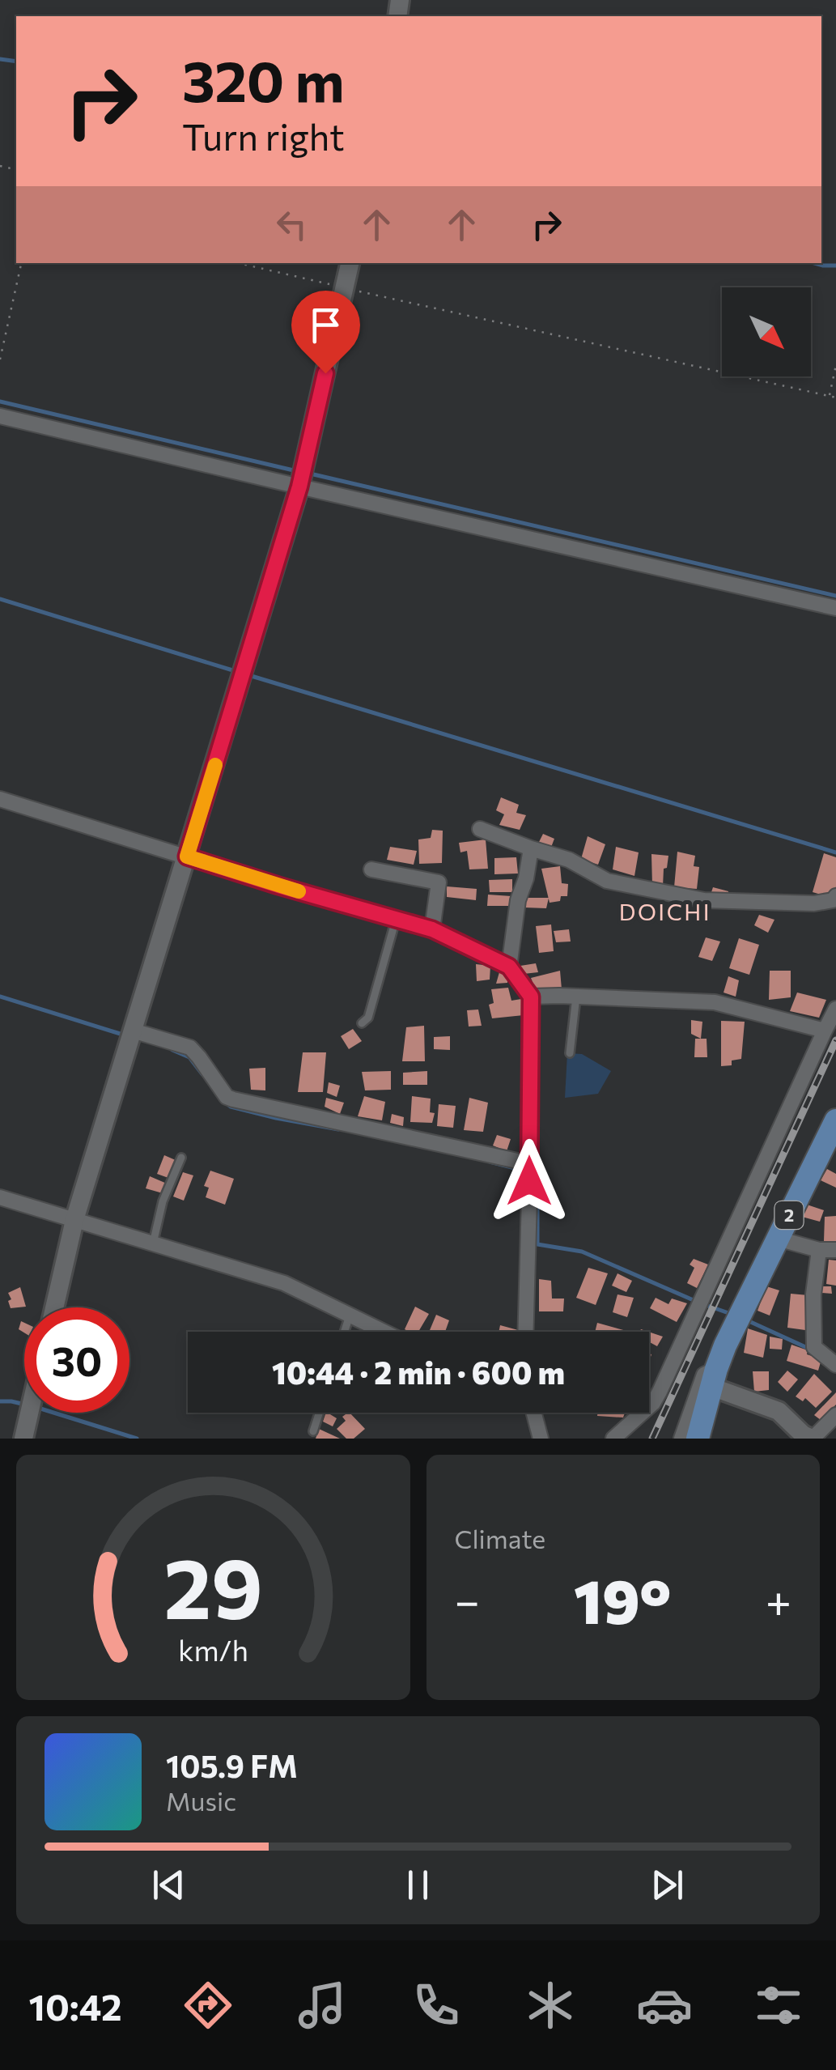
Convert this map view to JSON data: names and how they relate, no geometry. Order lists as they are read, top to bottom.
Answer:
{
  "streets": {
    "main road": ["2"]
  },
  "districts": ["DOICHI"],
  "north": "bottom right",
  "page": {
    "turn": ["320 m", "Turn right"],
    "limit": "30",
    "trip": "10:44 · 2 min · 600 m",
    "tile": "Climate",
    "heat": ["−", "19°", "+"],
    "song": ["105.9 FM", "Music"],
    "tabs": "10:42",
    "gauge": ["29", "km/h"]
  }
}
